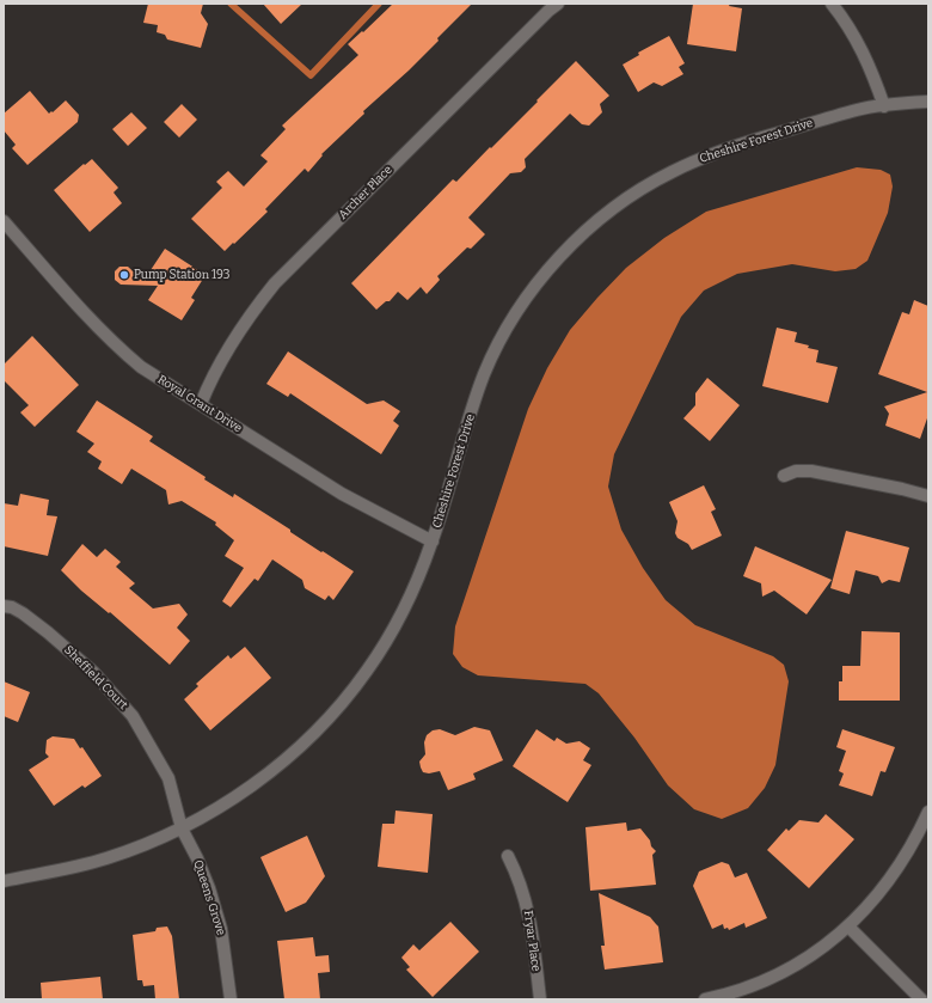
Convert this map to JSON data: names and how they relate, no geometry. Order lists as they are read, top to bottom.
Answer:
{
  "streets": {
    "street": [
      "Cheshire Forest Drive",
      "Archer Place",
      "Royal Grant Drive",
      "Sheffield Court",
      "Queens Grove",
      "Fryar Place"
    ]
  },
  "crossings": [
    ["Cheshire Forest Drive", "Royal Grant Drive"],
    ["Cheshire Forest Drive", "Sheffield Court"],
    ["Cheshire Forest Drive", "Queens Grove"],
    ["Archer Place", "Royal Grant Drive"],
    ["Sheffield Court", "Queens Grove"]
  ],
  "places": ["Pump Station 193"]
}
